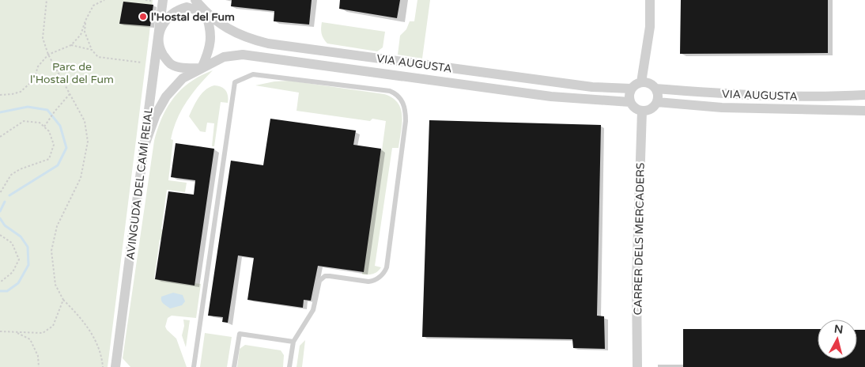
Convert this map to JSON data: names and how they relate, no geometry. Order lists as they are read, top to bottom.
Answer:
{
  "streets": {
    "street": ["VIA AUGUSTA", "AVINGUDA DEL CAMÍ REIAL", "CARRER DELS MERCADERS"]
  },
  "crossings": [
    ["VIA AUGUSTA", "AVINGUDA DEL CAMÍ REIAL"],
    ["VIA AUGUSTA", "CARRER DELS MERCADERS"]
  ],
  "parks": ["Parc de l'Hostal del Fum"],
  "places": ["l'Hostal del Fum"],
  "north": "top"
}
